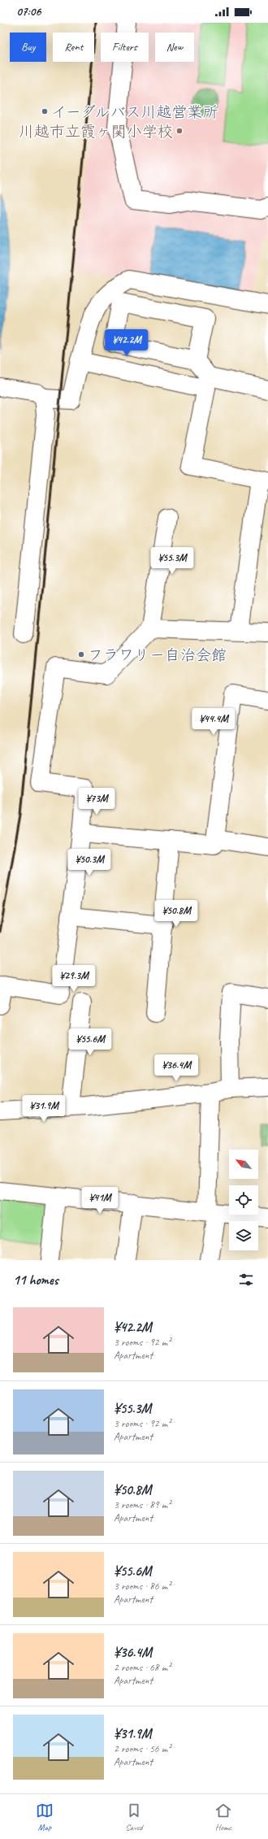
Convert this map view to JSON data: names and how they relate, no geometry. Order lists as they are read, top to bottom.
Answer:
{
  "places": ["イーグルバス川越営業所", "川越市立霞ヶ関小学校", "フラワリー自治会館"],
  "north": "top left",
  "page": {
    "status": "07:06",
    "chip": [
      "Buy",
      "Rent",
      "Filters",
      "New"
    ],
    "price": [
      "¥42.2M",
      "¥55.3M",
      "¥44.4M",
      "¥73M",
      "¥50.3M",
      "¥50.8M",
      "¥29.3M",
      "¥55.6M",
      "¥36.4M",
      "¥31.9M",
      "¥41M"
    ],
    "heading": "11 homes",
    "list": [
      {
        "name": "¥42.2M",
        "note": "3 rooms · 92 m² · Apartment"
      },
      {
        "name": "¥55.3M",
        "note": "3 rooms · 92 m² · Apartment"
      },
      {
        "name": "¥50.8M",
        "note": "3 rooms · 89 m² · Apartment"
      },
      {
        "name": "¥55.6M",
        "note": "3 rooms · 86 m² · Apartment"
      },
      {
        "name": "¥36.4M",
        "note": "2 rooms · 68 m² · Apartment"
      },
      {
        "name": "¥31.9M",
        "note": "2 rooms · 56 m² · Apartment"
      }
    ],
    "tabs": ["Map", "Saved", "Home"]
  }
}
